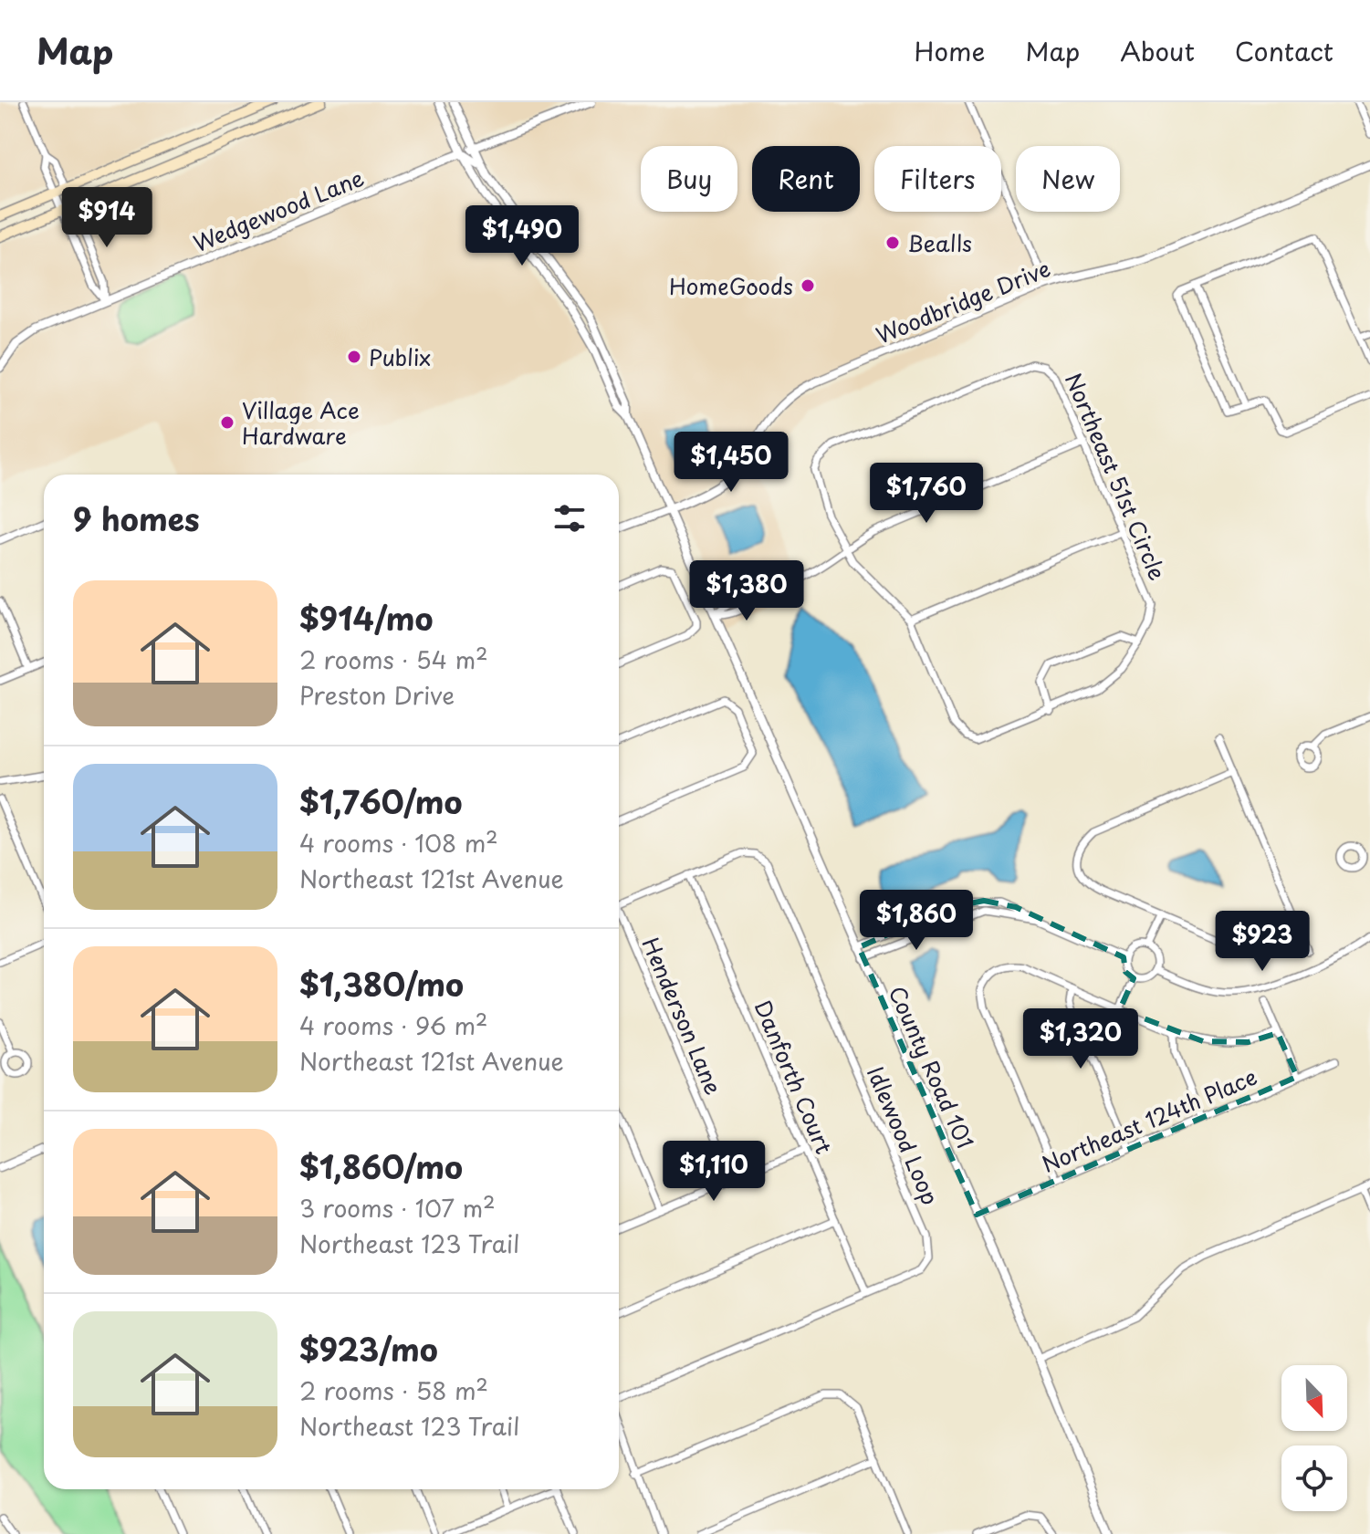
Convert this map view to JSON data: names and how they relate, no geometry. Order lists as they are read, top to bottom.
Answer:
{
  "streets": {
    "street": [
      "Wedgewood Lane",
      "Woodbridge Drive",
      "Northeast 51st Circle",
      "Henderson Lane",
      "County Road 101",
      "Danforth Court",
      "Northeast 124th Place",
      "Idlewood Loop"
    ]
  },
  "crossings": [
    ["Wedgewood Lane", "County Road 101"],
    ["Woodbridge Drive", "County Road 101"],
    ["County Road 101", "Northeast 124th Place"],
    ["Danforth Court", "Idlewood Loop"]
  ],
  "places": [
    "Bealls",
    "HomeGoods",
    "Publix",
    "Village Ace Hardware"
  ],
  "north": "bottom right",
  "page": {
    "header": "Map",
    "nav": [
      "Home",
      "Map",
      "About",
      "Contact"
    ],
    "chip": [
      "Buy",
      "Rent",
      "Filters",
      "New"
    ],
    "price": [
      "$914",
      "$1,490",
      "$1,450",
      "$1,760",
      "$1,380",
      "$1,860",
      "$923",
      "$1,320",
      "$1,110"
    ],
    "heading": "9 homes",
    "list": [
      {
        "name": "$914/mo",
        "note": "2 rooms · 54 m² · Preston Drive"
      },
      {
        "name": "$1,760/mo",
        "note": "4 rooms · 108 m² · Northeast 121st Avenue"
      },
      {
        "name": "$1,380/mo",
        "note": "4 rooms · 96 m² · Northeast 121st Avenue"
      },
      {
        "name": "$1,860/mo",
        "note": "3 rooms · 107 m² · Northeast 123 Trail"
      },
      {
        "name": "$923/mo",
        "note": "2 rooms · 58 m² · Northeast 123 Trail"
      }
    ]
  }
}
